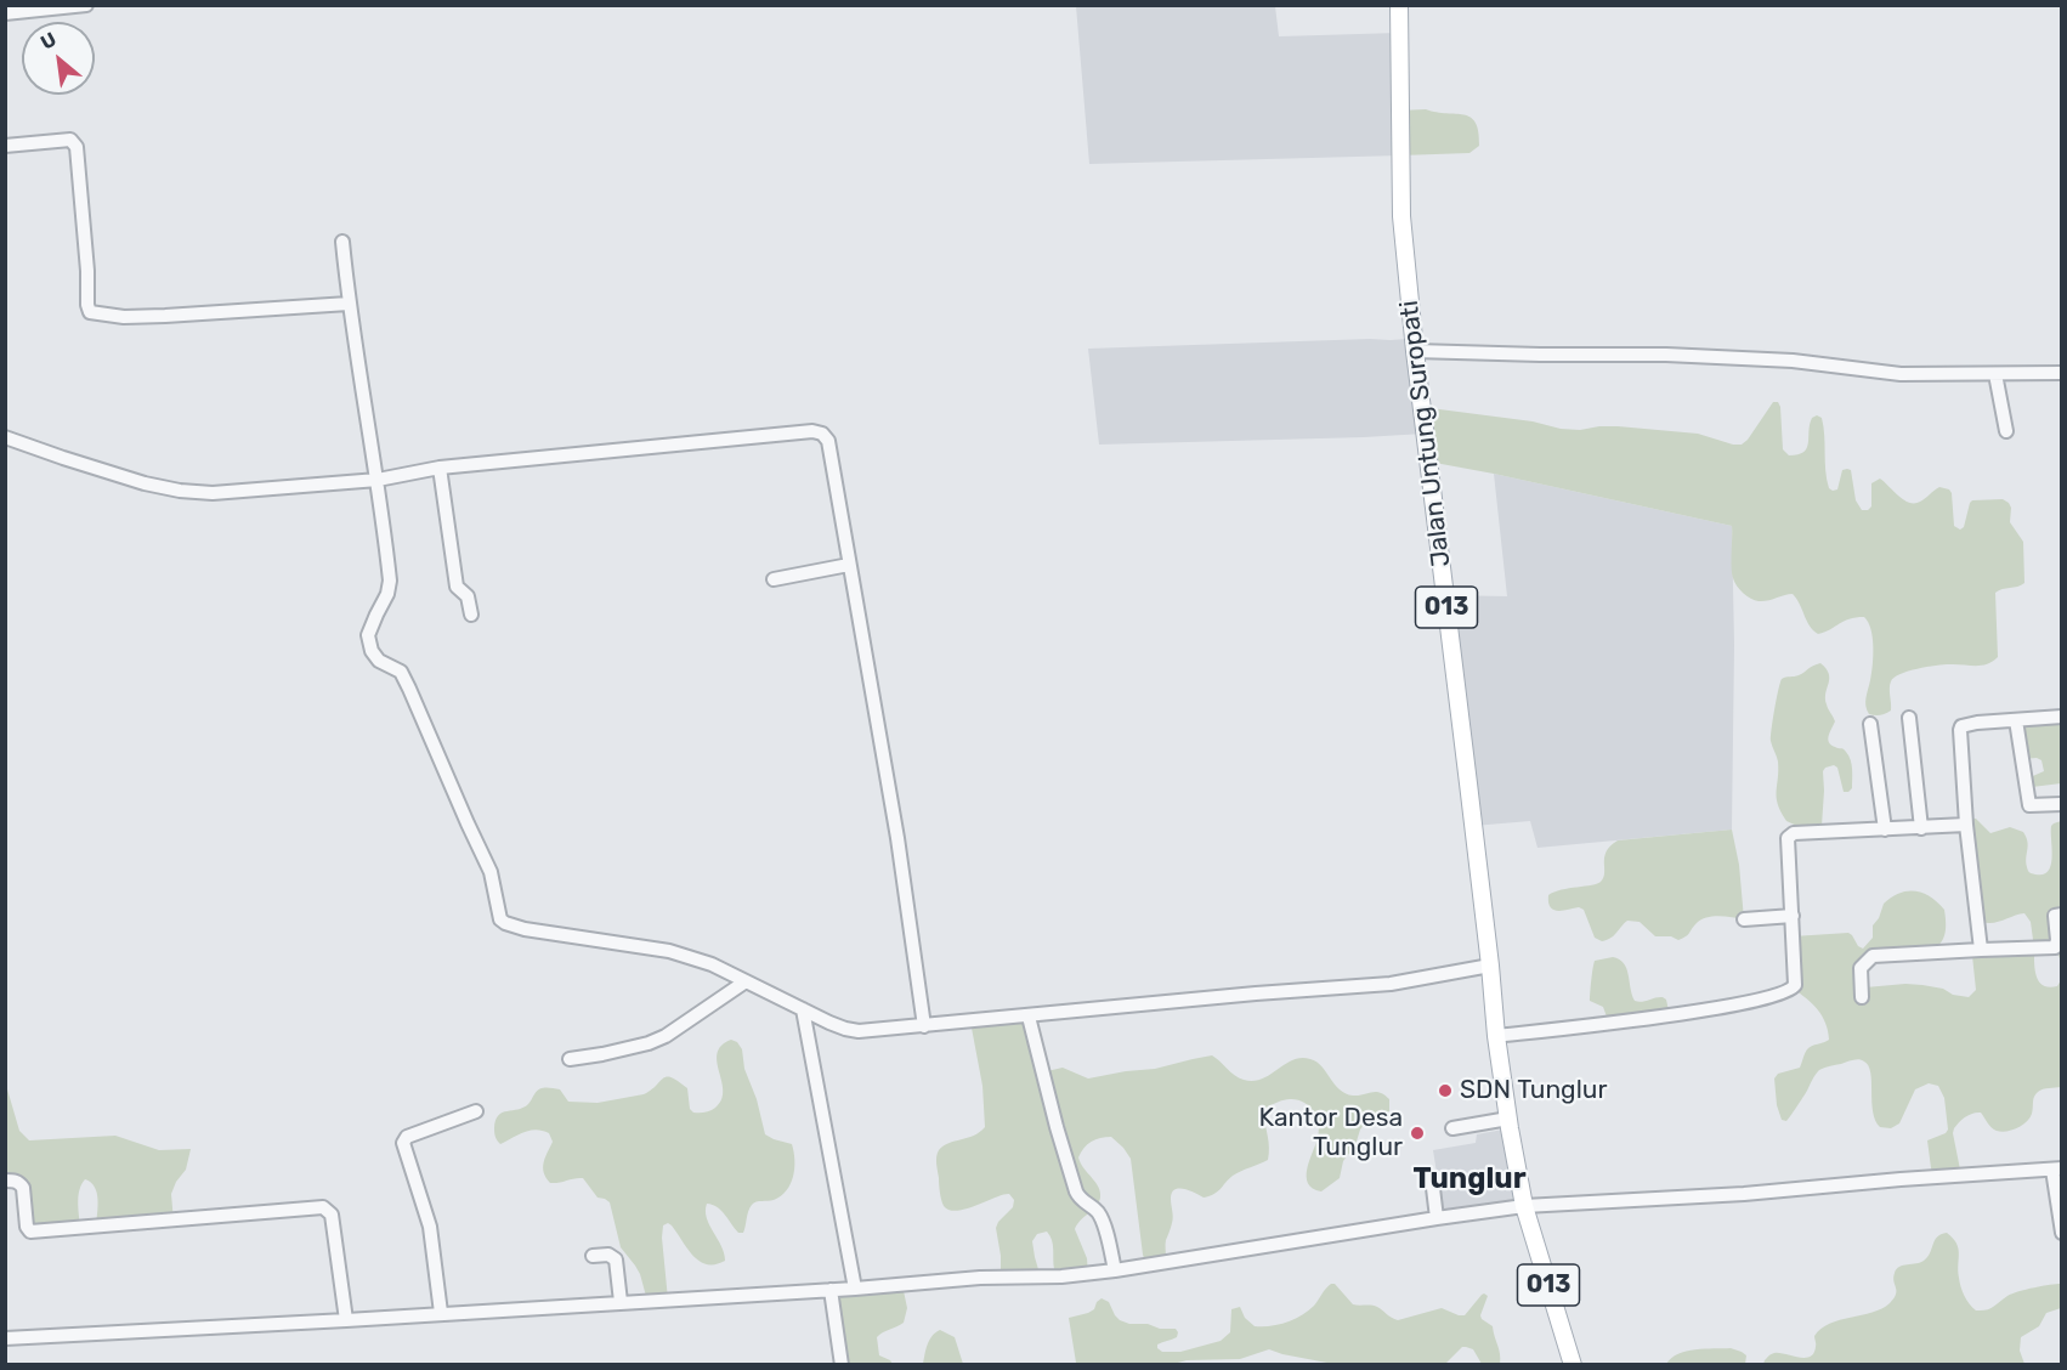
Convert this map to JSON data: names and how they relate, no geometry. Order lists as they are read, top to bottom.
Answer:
{
  "streets": {
    "main road": ["Jalan Untung Suropati", "013"]
  },
  "crossings": [
    ["Jalan Untung Suropati", "013"]
  ],
  "districts": ["Tunglur"],
  "places": ["SDN Tunglur", "Kantor Desa Tunglur"],
  "north": "top left"
}
